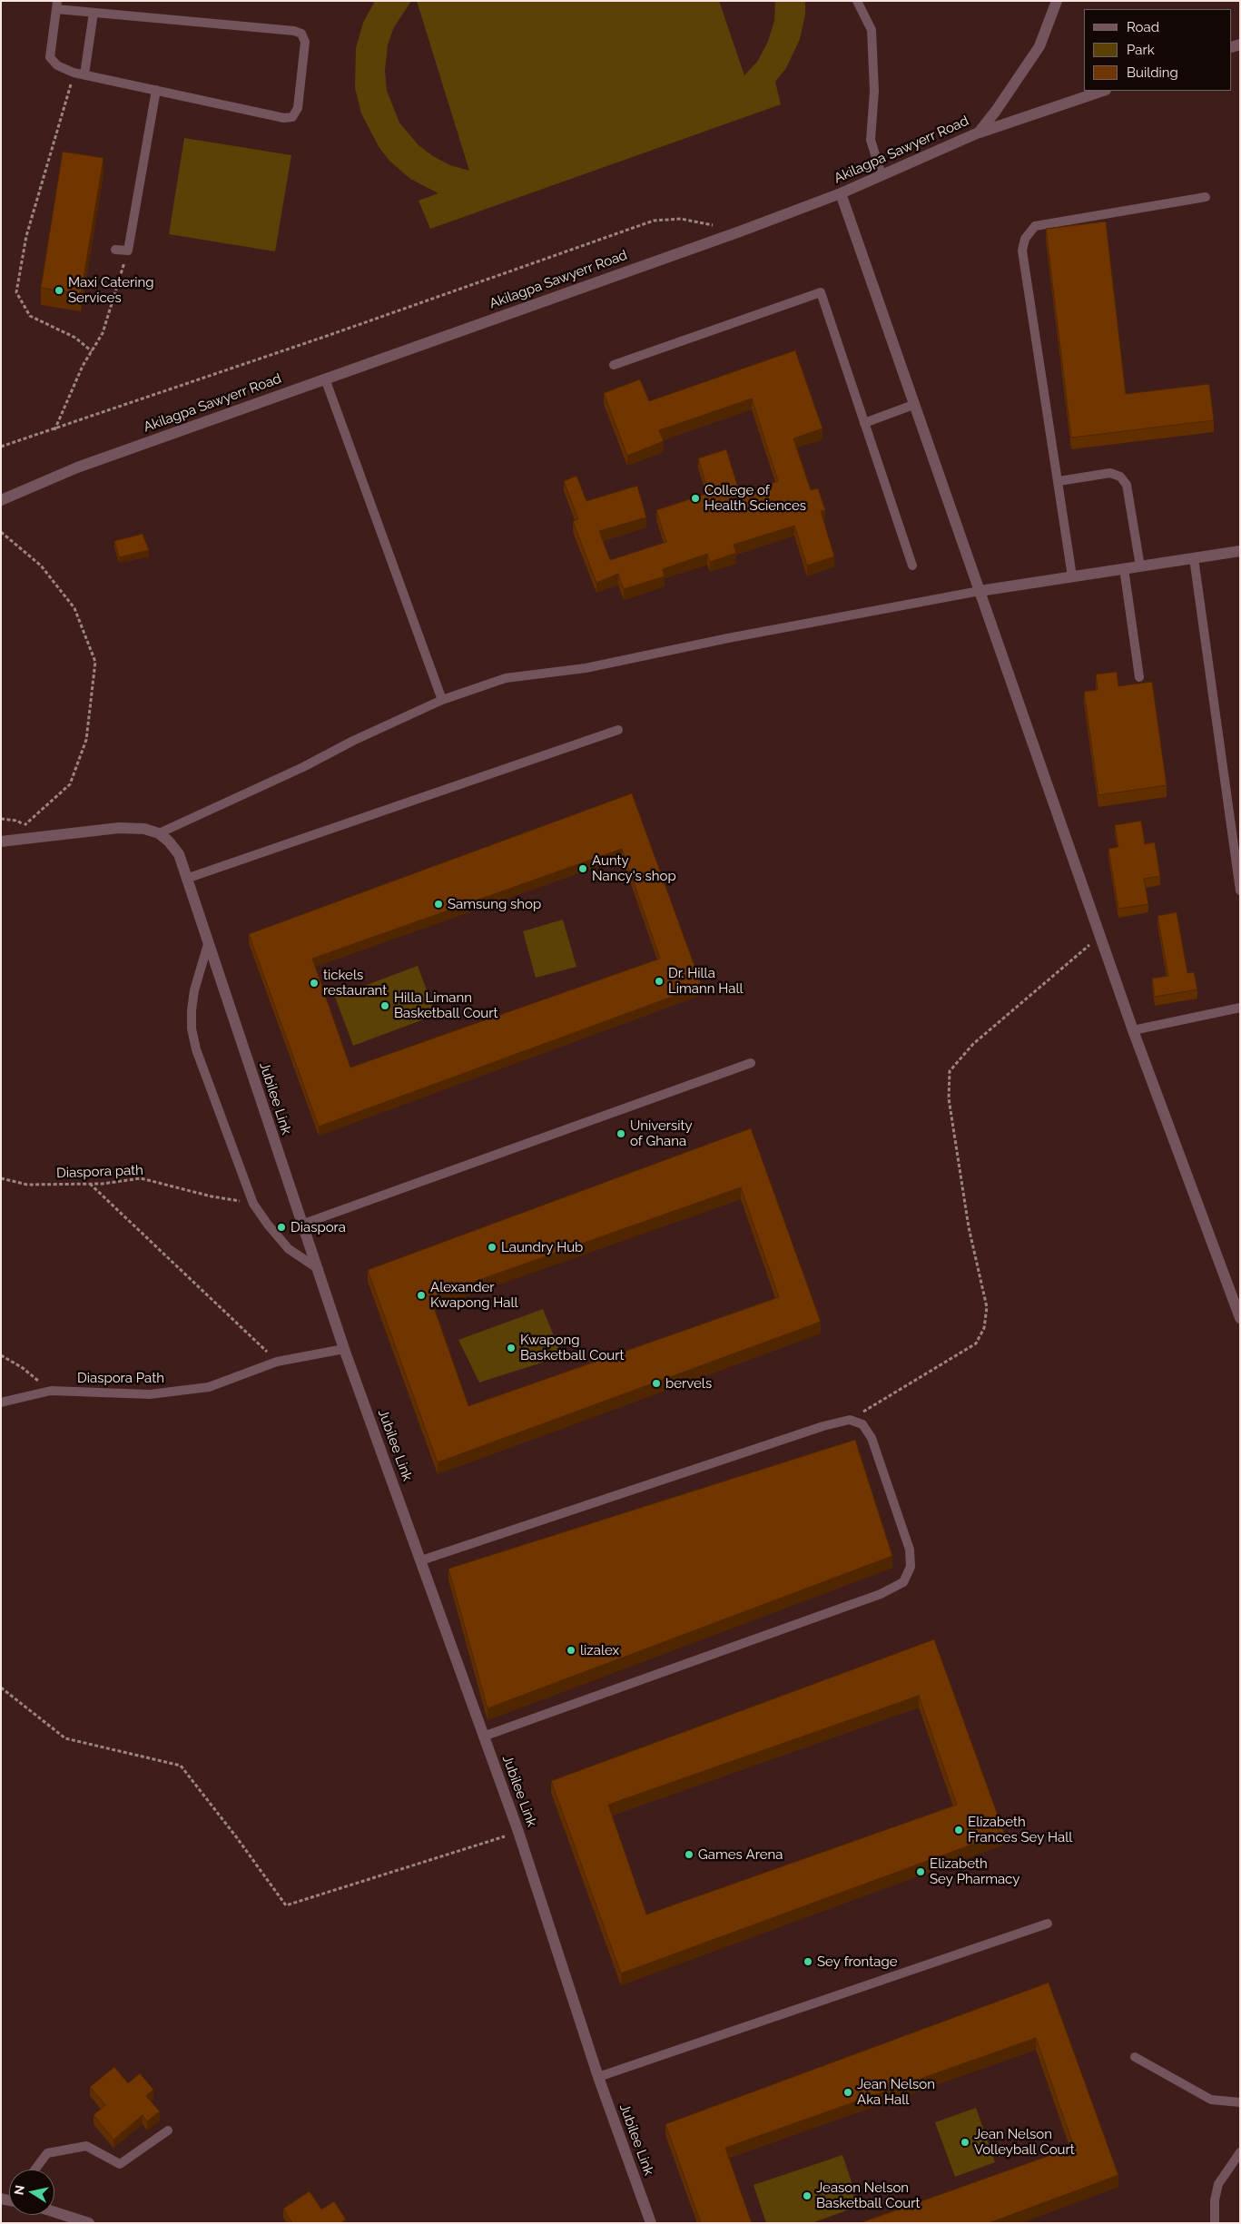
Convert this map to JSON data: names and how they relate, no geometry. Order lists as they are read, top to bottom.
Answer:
{
  "streets": {
    "street": ["Akilagpa Sawyerr Road", "Jubilee Link"],
    "lane": ["Diaspora Path"],
    "path": ["Diaspora path"]
  },
  "crossings": [
    ["Jubilee Link", "Diaspora Path"]
  ],
  "places": [
    "Maxi Catering Services",
    "College of Health Sciences",
    "Aunty Nancy's shop",
    "Samsung shop",
    "Dr. Hilla Limann Hall",
    "tickels restaurant",
    "Hilla Limann Basketball Court",
    "University of Ghana",
    "Diaspora",
    "Laundry Hub",
    "Alexander Kwapong Hall",
    "Kwapong Basketball Court",
    "bervels",
    "lizalex",
    "Elizabeth Frances Sey Hall",
    "Games Arena",
    "Elizabeth Sey Pharmacy",
    "Sey frontage",
    "Jean Nelson Aka Hall",
    "Jean Nelson Volleyball Court",
    "Jeason Nelson Basketball Court"
  ],
  "legend": ["Road", "Park", "Building"],
  "north": "left"
}
